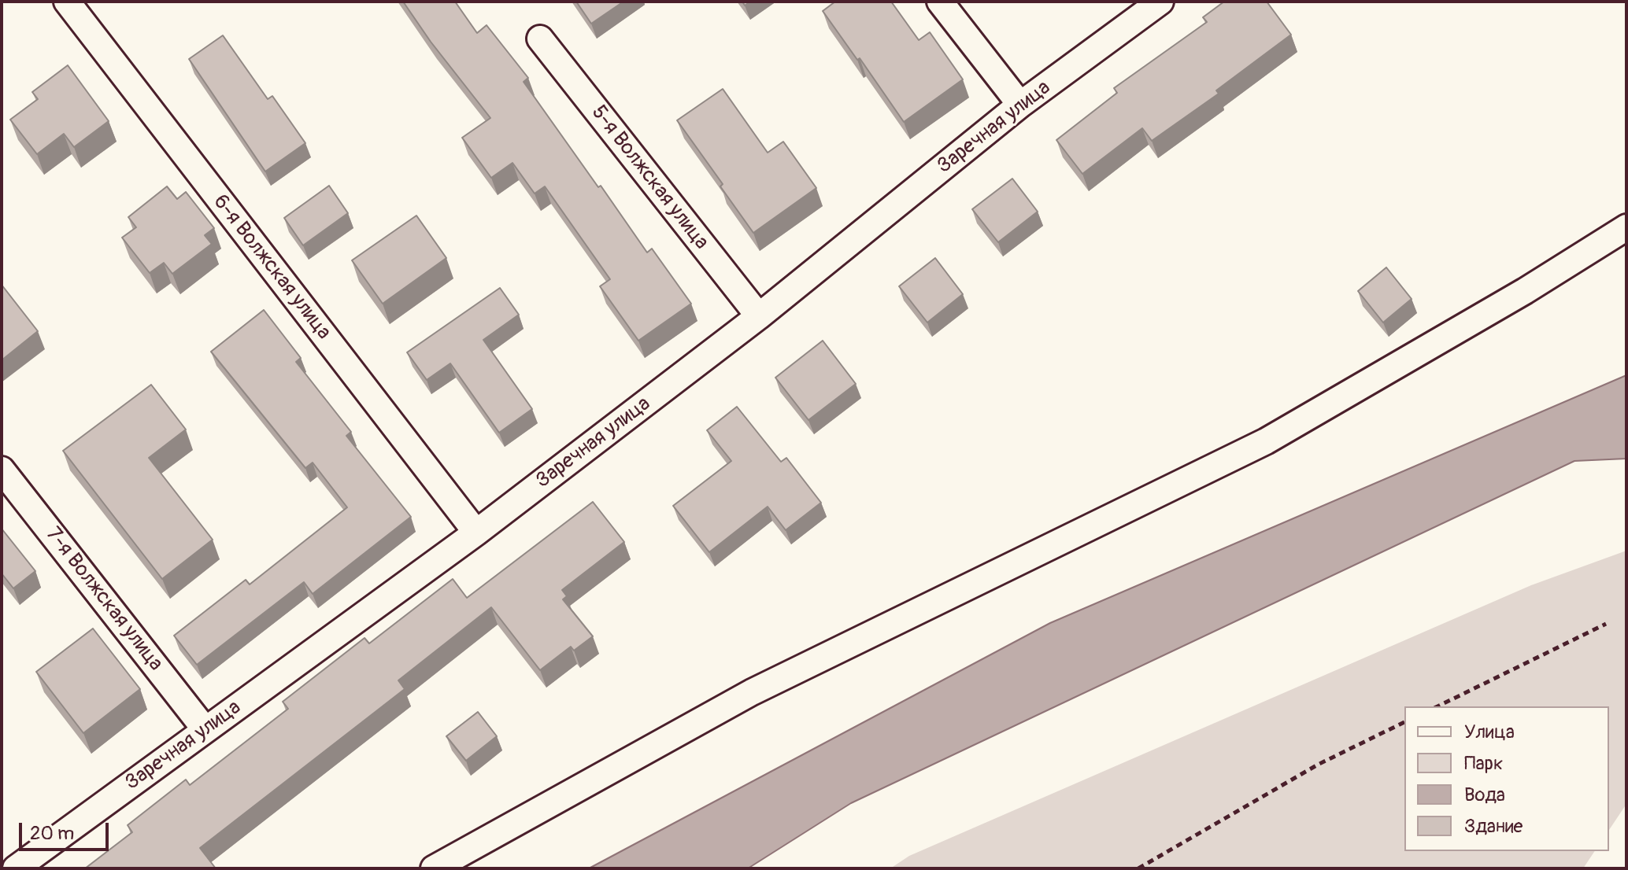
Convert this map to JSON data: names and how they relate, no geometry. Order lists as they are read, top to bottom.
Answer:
{
  "streets": {
    "street": [
      "Заречная улица",
      "5-я Волжская улица",
      "6-я Волжская улица",
      "7-я Волжская улица"
    ]
  },
  "crossings": [
    ["Заречная улица", "5-я Волжская улица"],
    ["Заречная улица", "6-я Волжская улица"],
    ["Заречная улица", "7-я Волжская улица"]
  ],
  "legend": [
    "Улица",
    "Парк",
    "Вода",
    "Здание"
  ],
  "scale_bar": "20 m"
}
